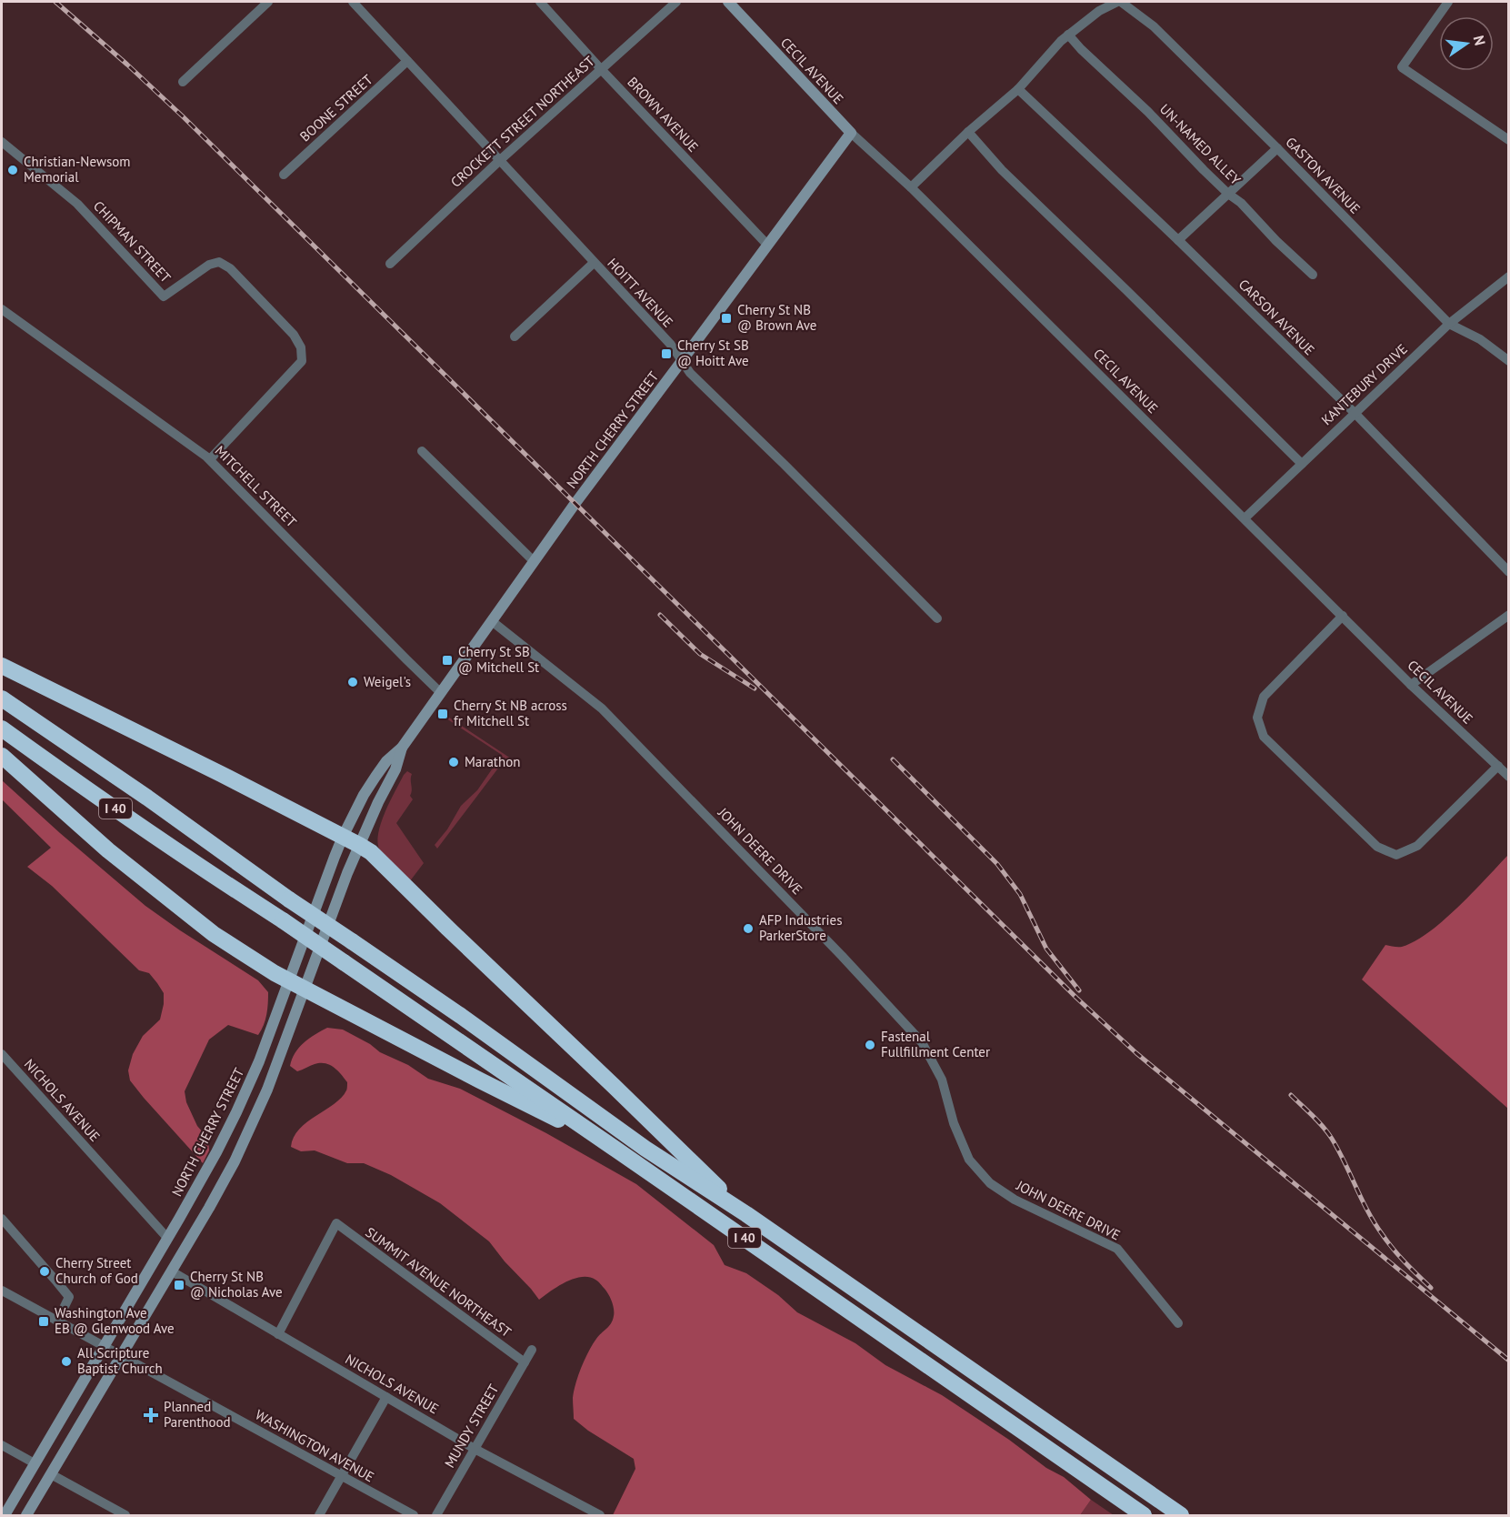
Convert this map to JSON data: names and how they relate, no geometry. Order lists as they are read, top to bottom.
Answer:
{
  "streets": {
    "highway": ["I 40"],
    "main road": ["CECIL AVENUE", "NORTH CHERRY STREET"],
    "street": [
      "BOONE STREET",
      "BROWN AVENUE",
      "CROCKETT STREET NORTHEAST",
      "UN-NAMED ALLEY",
      "GASTON AVENUE",
      "CHIPMAN STREET",
      "HOITT AVENUE",
      "CARSON AVENUE",
      "KANTEBURY DRIVE",
      "MITCHELL STREET",
      "JOHN DEERE DRIVE",
      "NICHOLS AVENUE",
      "SUMMIT AVENUE NORTHEAST",
      "MUNDY STREET",
      "WASHINGTON AVENUE"
    ]
  },
  "crossings": [
    ["CECIL AVENUE", "KANTEBURY DRIVE"],
    ["CECIL AVENUE", "NORTH CHERRY STREET"],
    ["BOONE STREET", "HOITT AVENUE"],
    ["BROWN AVENUE", "CROCKETT STREET NORTHEAST"],
    ["BROWN AVENUE", "NORTH CHERRY STREET"],
    ["CROCKETT STREET NORTHEAST", "HOITT AVENUE"],
    ["GASTON AVENUE", "KANTEBURY DRIVE"],
    ["CHIPMAN STREET", "MITCHELL STREET"],
    ["HOITT AVENUE", "NORTH CHERRY STREET"],
    ["CARSON AVENUE", "KANTEBURY DRIVE"],
    ["NORTH CHERRY STREET", "MITCHELL STREET"],
    ["NORTH CHERRY STREET", "JOHN DEERE DRIVE"],
    ["NORTH CHERRY STREET", "NICHOLS AVENUE"],
    ["NORTH CHERRY STREET", "WASHINGTON AVENUE"],
    ["NICHOLS AVENUE", "SUMMIT AVENUE NORTHEAST"],
    ["NICHOLS AVENUE", "MUNDY STREET"],
    ["SUMMIT AVENUE NORTHEAST", "MUNDY STREET"]
  ],
  "places": {
    "other": [
      "Christian-Newsom Memorial",
      "Weigel's",
      "Marathon",
      "AFP Industries ParkerStore",
      "Fastenal Fullfillment Center",
      "Cherry Street Church of God",
      "All Scripture Baptist Church"
    ],
    "transit": [
      "Cherry St NB @ Brown Ave",
      "Cherry St SB @ Hoitt Ave",
      "Cherry St SB @ Mitchell St",
      "Cherry St NB across fr Mitchell St",
      "Cherry St NB @ Nicholas Ave",
      "Washington Ave EB @ Glenwood Ave"
    ],
    "health": ["Planned Parenthood"]
  },
  "north": "right"
}
